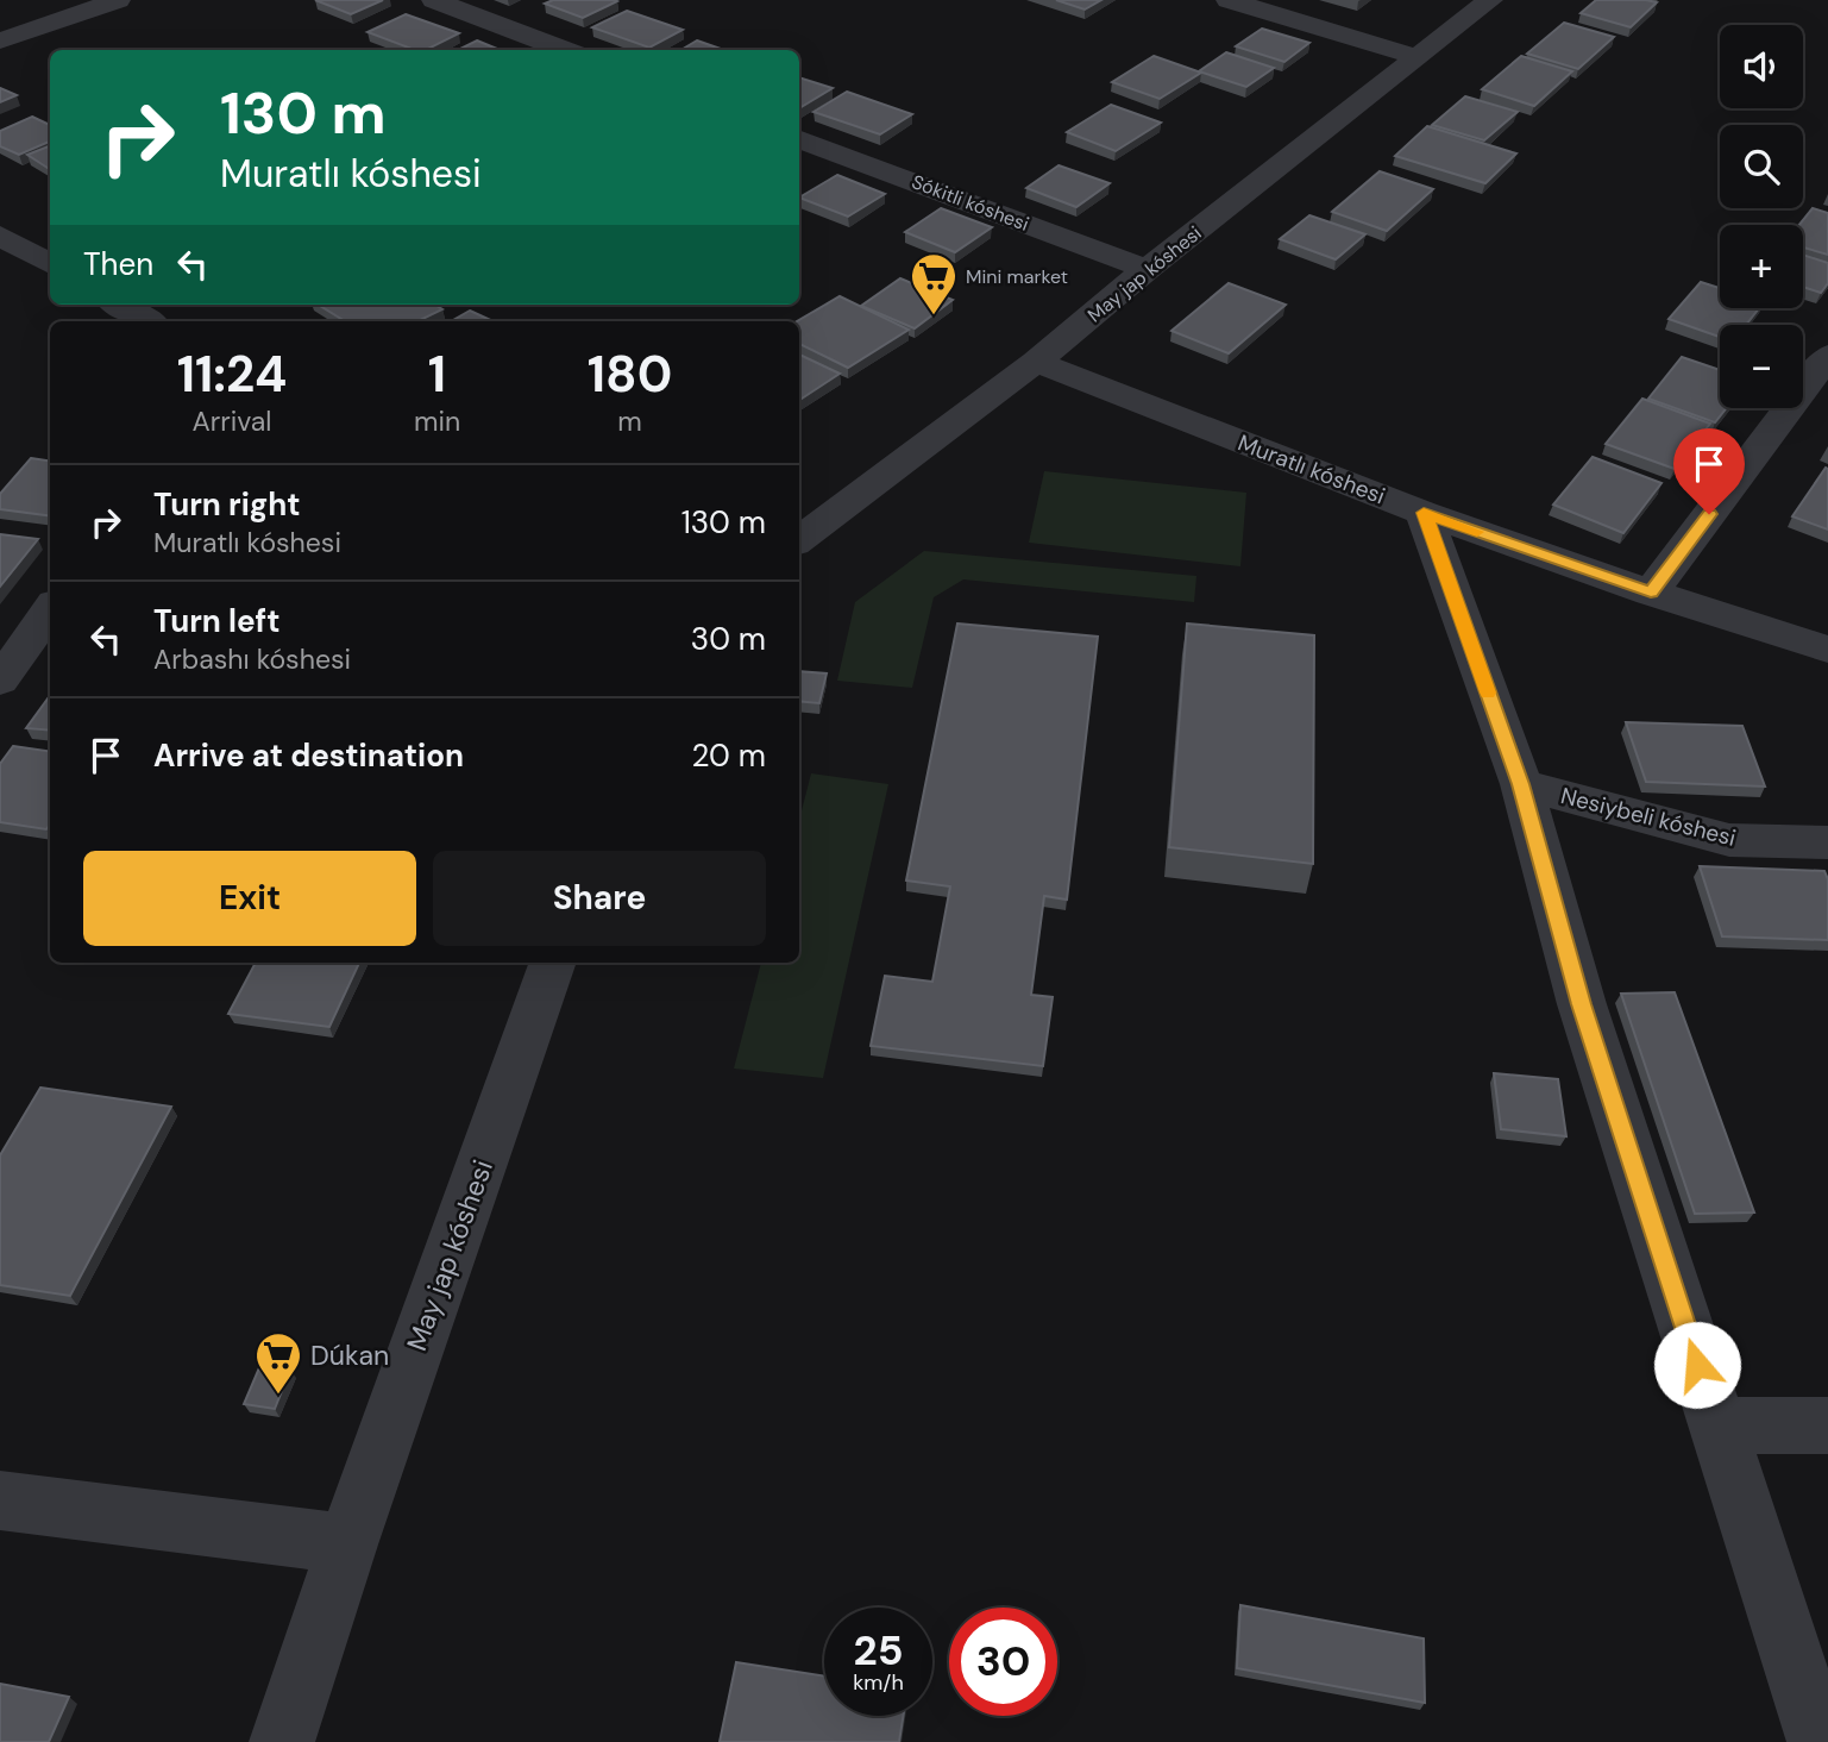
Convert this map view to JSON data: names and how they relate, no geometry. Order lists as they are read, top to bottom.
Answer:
{
  "streets": {
    "street": [
      "Sókitli kóshesi",
      "May jap kóshesi",
      "Muratlı kóshesi",
      "Nesiybeli kóshesi"
    ]
  },
  "crossings": [
    ["Sókitli kóshesi", "May jap kóshesi"],
    ["May jap kóshesi", "Muratlı kóshesi"]
  ],
  "places": {
    "supermarket": ["Mini market", "Dúkan"]
  },
  "page": {
    "map_buttons": ["+", "−"],
    "turn": ["130 m", "Muratlı kóshesi"],
    "then": "Then",
    "eta": [
      "11:24",
      "Arrival",
      "1",
      "min",
      "180",
      "m"
    ],
    "list": [
      {
        "name": "Turn right",
        "note": "Muratlı kóshesi",
        "value": "130 m"
      },
      {
        "name": "Turn left",
        "note": "Arbashı kóshesi",
        "value": "30 m"
      },
      {
        "name": "Arrive at destination",
        "value": "20 m"
      }
    ],
    "buttons": ["Exit", "Share"],
    "speed": "25 km/h",
    "limit": "30"
  }
}
